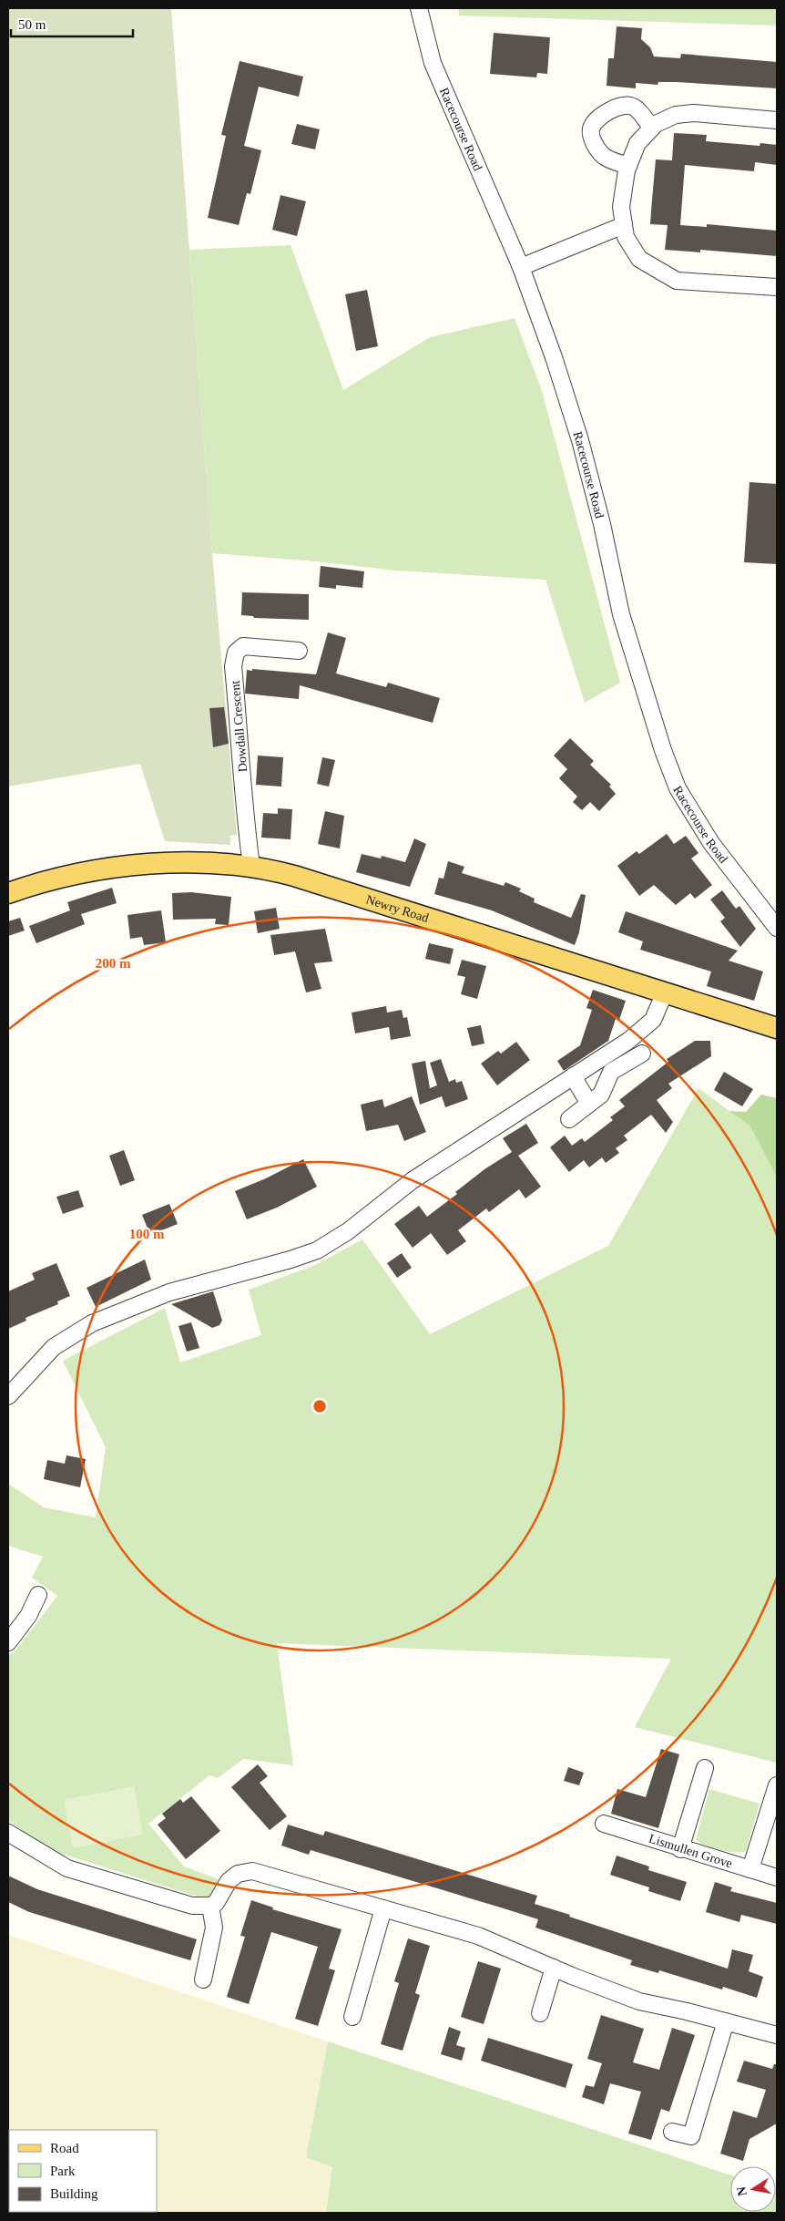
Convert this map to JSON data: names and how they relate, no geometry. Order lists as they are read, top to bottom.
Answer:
{
  "streets": {
    "main road": ["Newry Road"],
    "street": ["Racecourse Road", "Dowdall Crescent", "Lismullen Grove"]
  },
  "crossings": [
    ["Dowdall Crescent", "Newry Road"]
  ],
  "legend": ["Road", "Park", "Building"],
  "scale_bar": "50 m",
  "north": "left",
  "rings": ["200 m", "100 m"]
}
